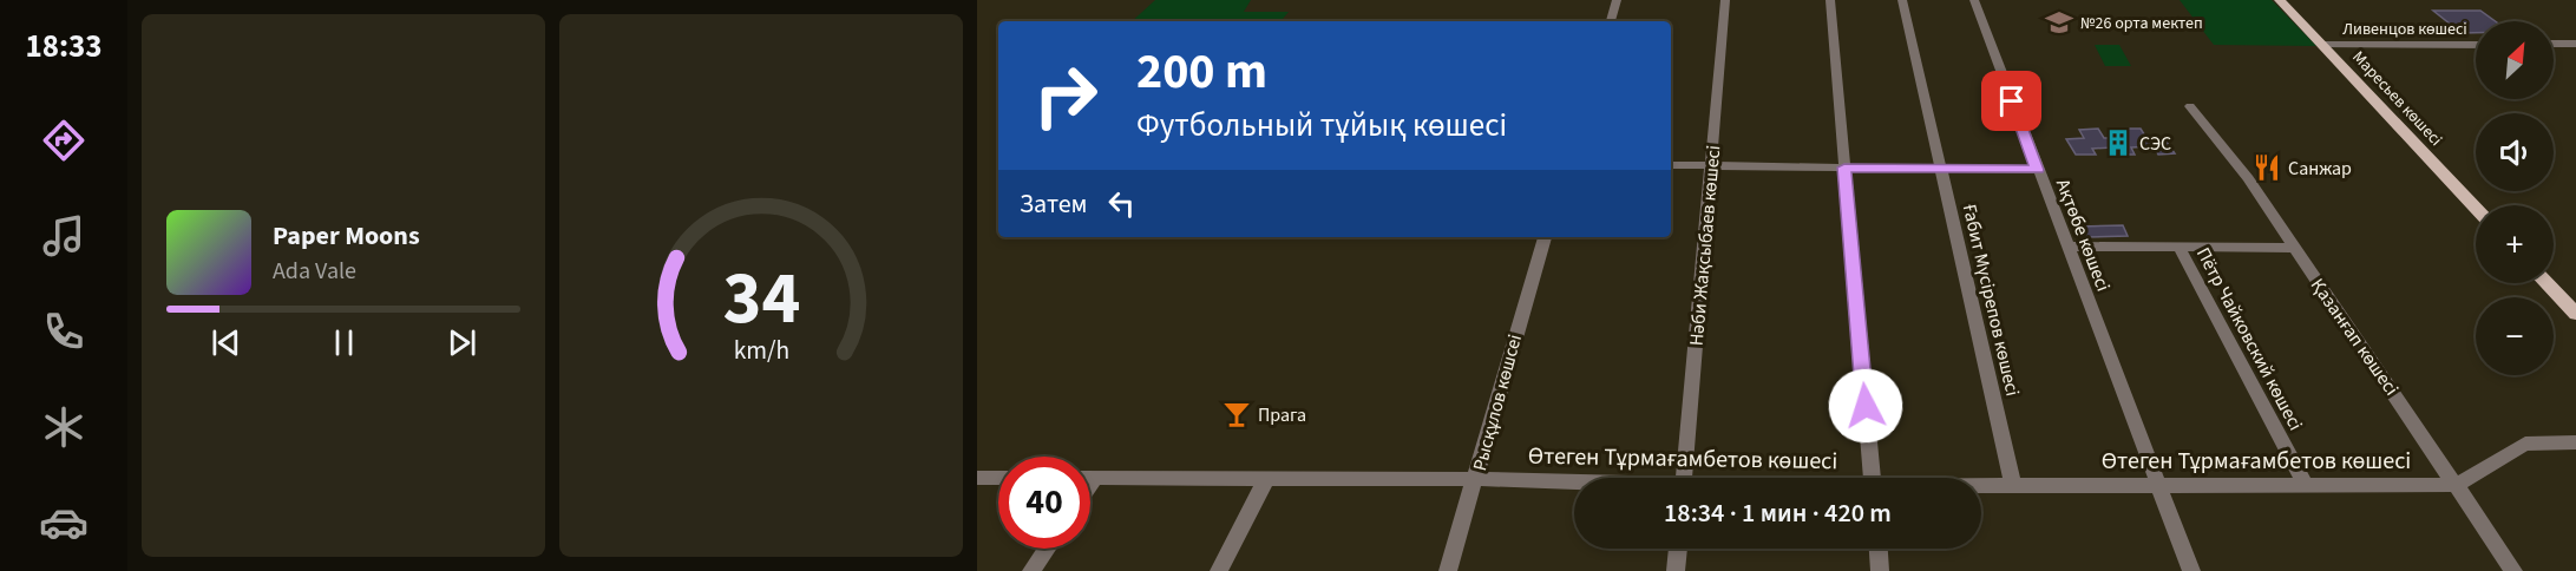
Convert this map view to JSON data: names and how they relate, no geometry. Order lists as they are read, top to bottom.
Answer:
{
  "streets": {
    "main road": ["Маресьев көшесі"],
    "street": [
      "Ливенцов көшесі",
      "Ақтөбе көшесі",
      "Нәби Жақсыбаев көшесі",
      "Ғабит Мүсірепов көшесі",
      "Қазанғап көшесі",
      "Пётр Чайковский көшесі",
      "Рысқұлов көшсеі",
      "Өтеген Тұрмағамбетов көшесі"
    ]
  },
  "crossings": [
    ["Ливенцов көшесі", "Маресьев көшесі"],
    ["Ақтөбе көшесі", "Өтеген Тұрмағамбетов көшесі"],
    ["Ғабит Мүсірепов көшесі", "Өтеген Тұрмағамбетов көшесі"],
    ["Қазанғап көшесі", "Өтеген Тұрмағамбетов көшесі"],
    ["Пётр Чайковский көшесі", "Өтеген Тұрмағамбетов көшесі"],
    ["Рысқұлов көшсеі", "Өтеген Тұрмағамбетов көшесі"]
  ],
  "places": {
    "school or university": ["№26 орта мектеп"],
    "building": ["СЭС"],
    "restaurant": ["Санжар"],
    "bar": ["Прага"]
  },
  "north": "top right",
  "page": {
    "tabs": "18:33",
    "map_buttons": ["+", "−"],
    "turn": ["200 m", "Футбольный тұйық көшесі"],
    "then": "Затем",
    "song": ["Paper Moons", "Ada Vale"],
    "limit": "40",
    "trip": "18:34 · 1 мин · 420 m",
    "gauge": ["34", "km/h"]
  }
}
